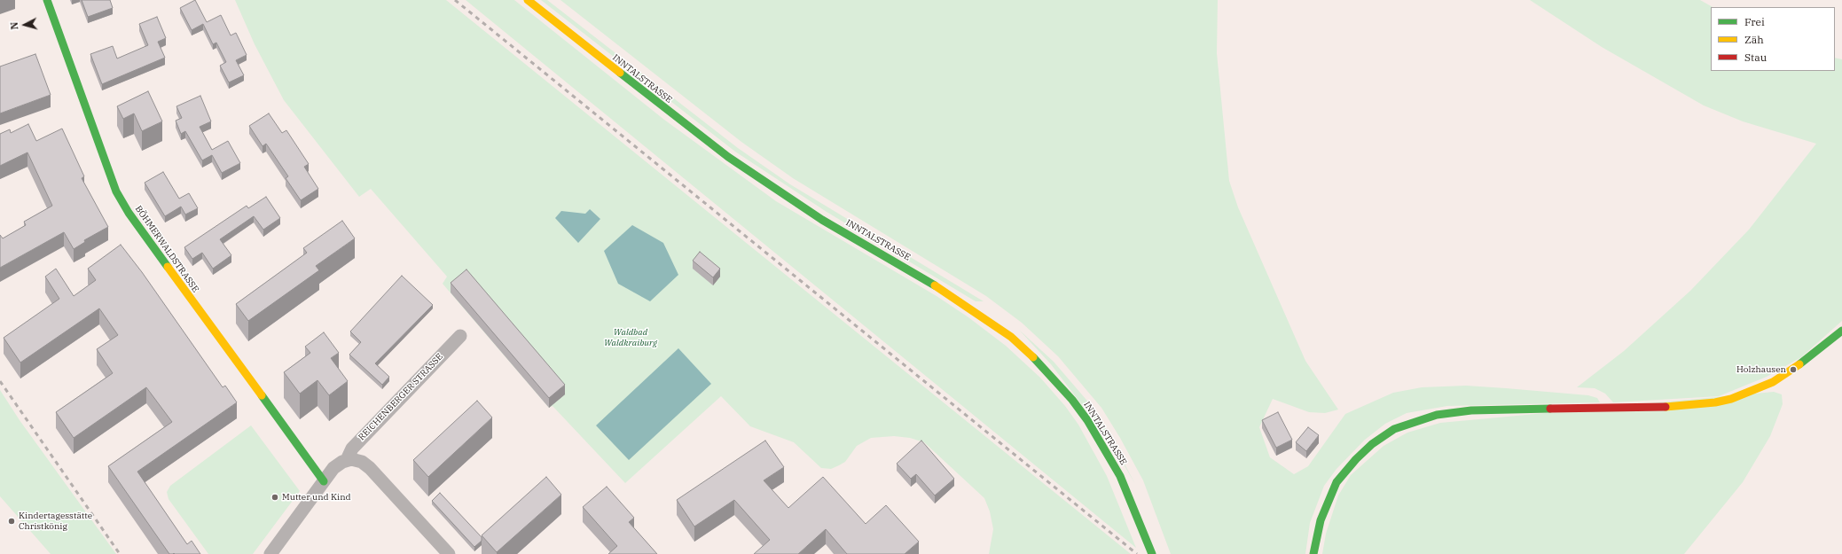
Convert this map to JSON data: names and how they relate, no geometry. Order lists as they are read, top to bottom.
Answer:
{
  "streets": {
    "street": ["INNTALSTRASSE", "BÖHMERWALDSTRASSE", "REICHENBERGER STRASSE"]
  },
  "crossings": [
    ["BÖHMERWALDSTRASSE", "REICHENBERGER STRASSE"]
  ],
  "parks": ["Waldbad Waldkraiburg"],
  "places": ["Holzhausen", "Mutter und Kind", "Kindertagesstätte Christkönig"],
  "legend": ["Frei", "Zäh", "Stau"],
  "north": "left"
}
